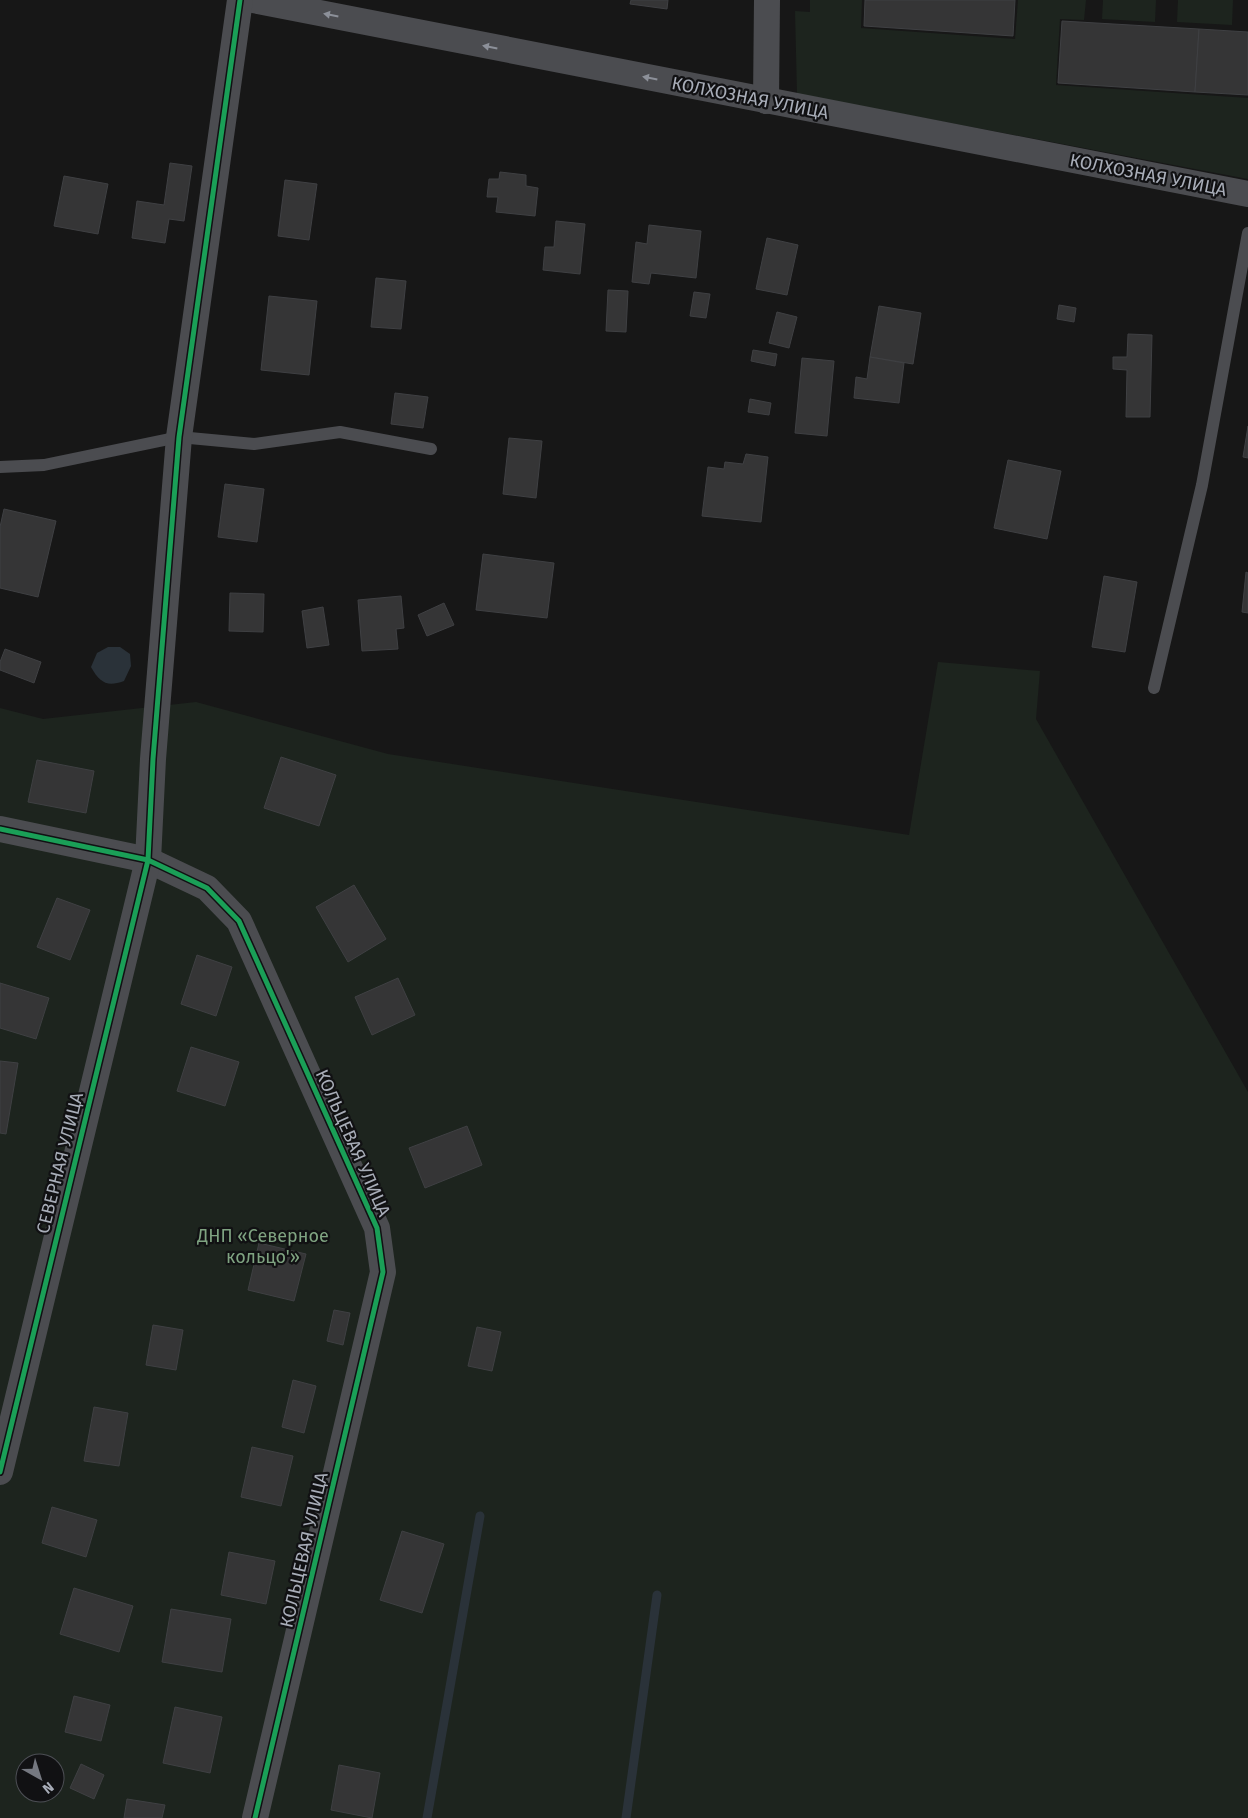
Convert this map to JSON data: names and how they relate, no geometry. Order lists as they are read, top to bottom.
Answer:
{
  "streets": {
    "street": ["КОЛХОЗНАЯ УЛИЦА", "КОЛЬЦЕВАЯ УЛИЦА", "СЕВЕРНАЯ УЛИЦА"]
  },
  "crossings": [
    ["КОЛЬЦЕВАЯ УЛИЦА", "СЕВЕРНАЯ УЛИЦА"]
  ],
  "one_way": ["КОЛХОЗНАЯ УЛИЦА"],
  "parks": ["ДНП «Северное кольцо'»"],
  "north": "bottom right"
}
